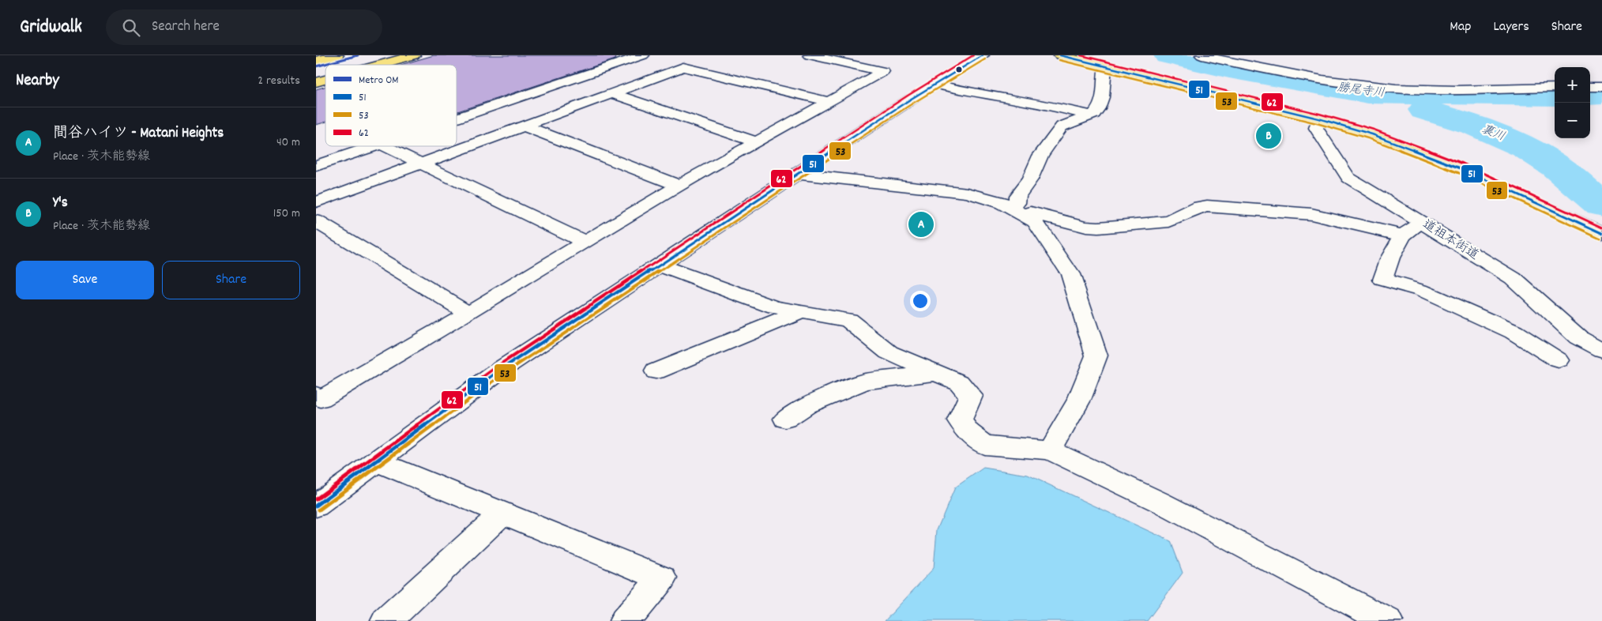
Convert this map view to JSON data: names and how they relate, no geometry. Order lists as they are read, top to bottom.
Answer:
{
  "streets": {
    "street": ["道祖本街道"]
  },
  "water": ["勝尾寺川", "裏川"],
  "lines": [
    "metro line OM",
    "transit line 51",
    "transit line 62",
    "transit line 53"
  ],
  "legend": [
    "Metro OM",
    "51",
    "53",
    "62"
  ],
  "page": {
    "header": "Gridwalk",
    "search": "Search here",
    "nav": ["Map", "Layers", "Share"],
    "heading": ["Nearby", "2 results"],
    "map_buttons": ["+", "−"],
    "list": [
      {
        "mark": "A",
        "name": "間谷ハイツ - Matani Heights",
        "note": "Place · 茨木能勢線",
        "value": "40 m"
      },
      {
        "mark": "B",
        "name": "Y's",
        "note": "Place · 茨木能勢線",
        "value": "150 m"
      }
    ],
    "pins": ["B", "A"],
    "buttons": ["Save", "Share"]
  }
}
